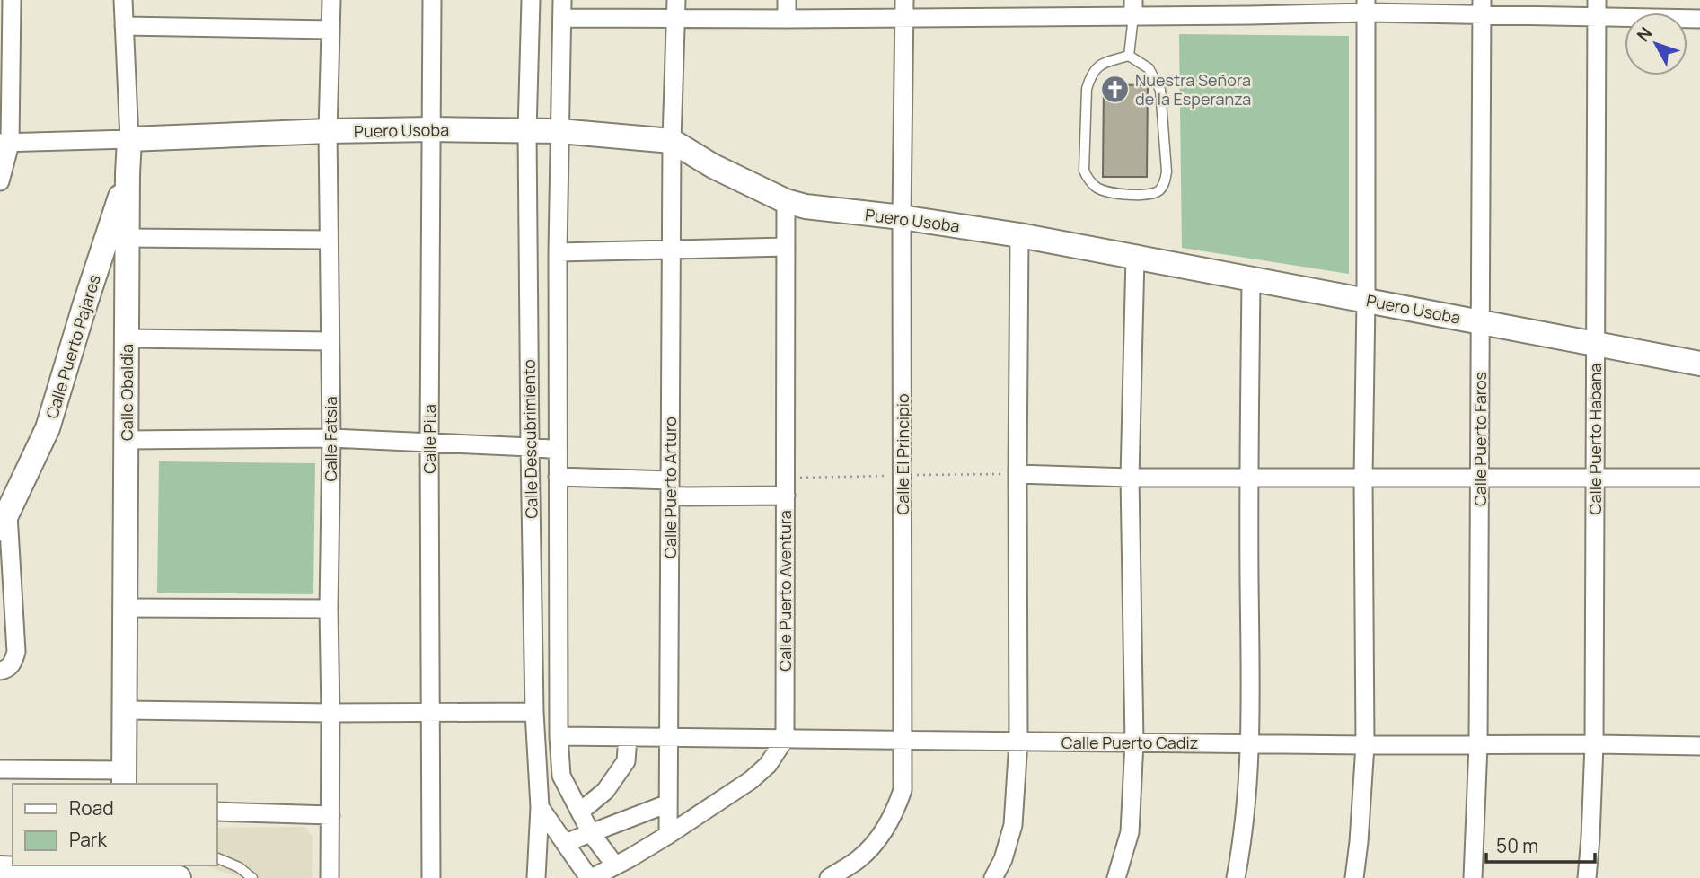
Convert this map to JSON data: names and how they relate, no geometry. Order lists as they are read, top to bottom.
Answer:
{
  "streets": {
    "street": [
      "Puero Usoba",
      "Calle Puerto Pajares",
      "Calle Obaldía",
      "Calle Fatsia",
      "Calle Pita",
      "Calle Descubrimiento",
      "Calle Puerto Faros",
      "Calle Puerto Habana",
      "Calle El Principio",
      "Calle Puerto Arturo",
      "Calle Puerto Aventura",
      "Calle Puerto Cadiz"
    ]
  },
  "crossings": [
    ["Puero Usoba", "Calle Obaldía"],
    ["Puero Usoba", "Calle Fatsia"],
    ["Puero Usoba", "Calle Pita"],
    ["Puero Usoba", "Calle Descubrimiento"],
    ["Puero Usoba", "Calle Puerto Faros"],
    ["Puero Usoba", "Calle Puerto Habana"],
    ["Puero Usoba", "Calle El Principio"],
    ["Puero Usoba", "Calle Puerto Arturo"],
    ["Puero Usoba", "Calle Puerto Aventura"],
    ["Calle Puerto Pajares", "Calle Obaldía"],
    ["Calle Descubrimiento", "Calle Puerto Cadiz"],
    ["Calle Puerto Faros", "Calle Puerto Cadiz"],
    ["Calle Puerto Habana", "Calle Puerto Cadiz"],
    ["Calle El Principio", "Calle Puerto Cadiz"],
    ["Calle Puerto Arturo", "Calle Puerto Cadiz"],
    ["Calle Puerto Aventura", "Calle Puerto Cadiz"]
  ],
  "places": {
    "church": ["Nuestra Señora de la Esperanza"]
  },
  "legend": ["Road", "Park"],
  "scale_bar": "50 m",
  "north": "top left"
}
